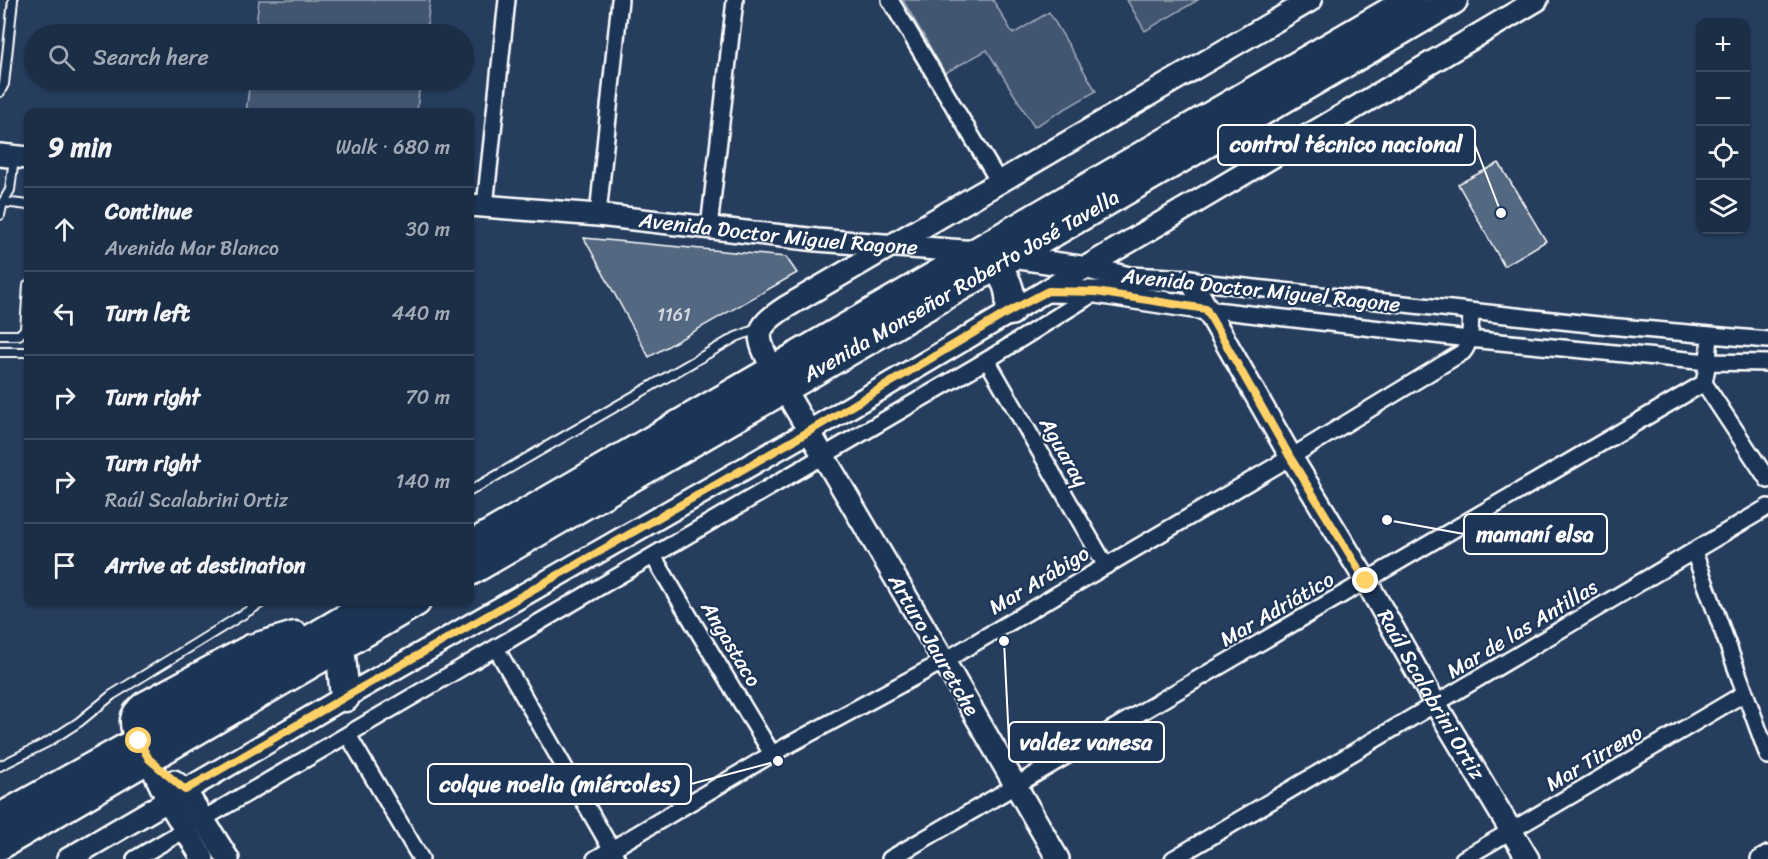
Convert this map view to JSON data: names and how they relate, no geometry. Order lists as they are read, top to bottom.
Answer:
{
  "streets": {
    "highway": ["Avenida Monseñor Roberto José Tavella"],
    "main road": ["Avenida Doctor Miguel Ragone", "Arturo Jauretche", "Raúl Scalabrini Ortiz"],
    "street": [
      "Aguaray",
      "Mar Arábigo",
      "Mar Adriático",
      "Mar de las Antillas",
      "Angastaco",
      "Mar Tirreno"
    ]
  },
  "crossings": [
    ["Avenida Doctor Miguel Ragone", "Avenida Monseñor Roberto José Tavella"],
    ["Avenida Doctor Miguel Ragone", "Mar Arábigo"],
    ["Avenida Doctor Miguel Ragone", "Raúl Scalabrini Ortiz"],
    ["Avenida Monseñor Roberto José Tavella", "Arturo Jauretche"],
    ["Aguaray", "Mar Arábigo"],
    ["Mar Arábigo", "Angastaco"],
    ["Mar Arábigo", "Arturo Jauretche"],
    ["Mar Arábigo", "Raúl Scalabrini Ortiz"],
    ["Mar Adriático", "Arturo Jauretche"],
    ["Mar Adriático", "Raúl Scalabrini Ortiz"],
    ["Mar de las Antillas", "Raúl Scalabrini Ortiz"],
    ["Raúl Scalabrini Ortiz", "Mar Tirreno"]
  ],
  "places": [
    "control técnico nacional",
    "mamaní elsa",
    "valdez vanesa",
    "colque noelia (miércoles)"
  ],
  "house_numbers": ["1161"],
  "page": {
    "map_buttons": ["+", "−"],
    "search": "Search here",
    "heading": ["9 min", "Walk · 680 m"],
    "list": [
      ["Continue", "Avenida Mar Blanco", "30 m"],
      ["Turn left", "440 m"],
      ["Turn right", "70 m"],
      ["Turn right", "Raúl Scalabrini Ortiz", "140 m"],
      "Arrive at destination"
    ]
  }
}
